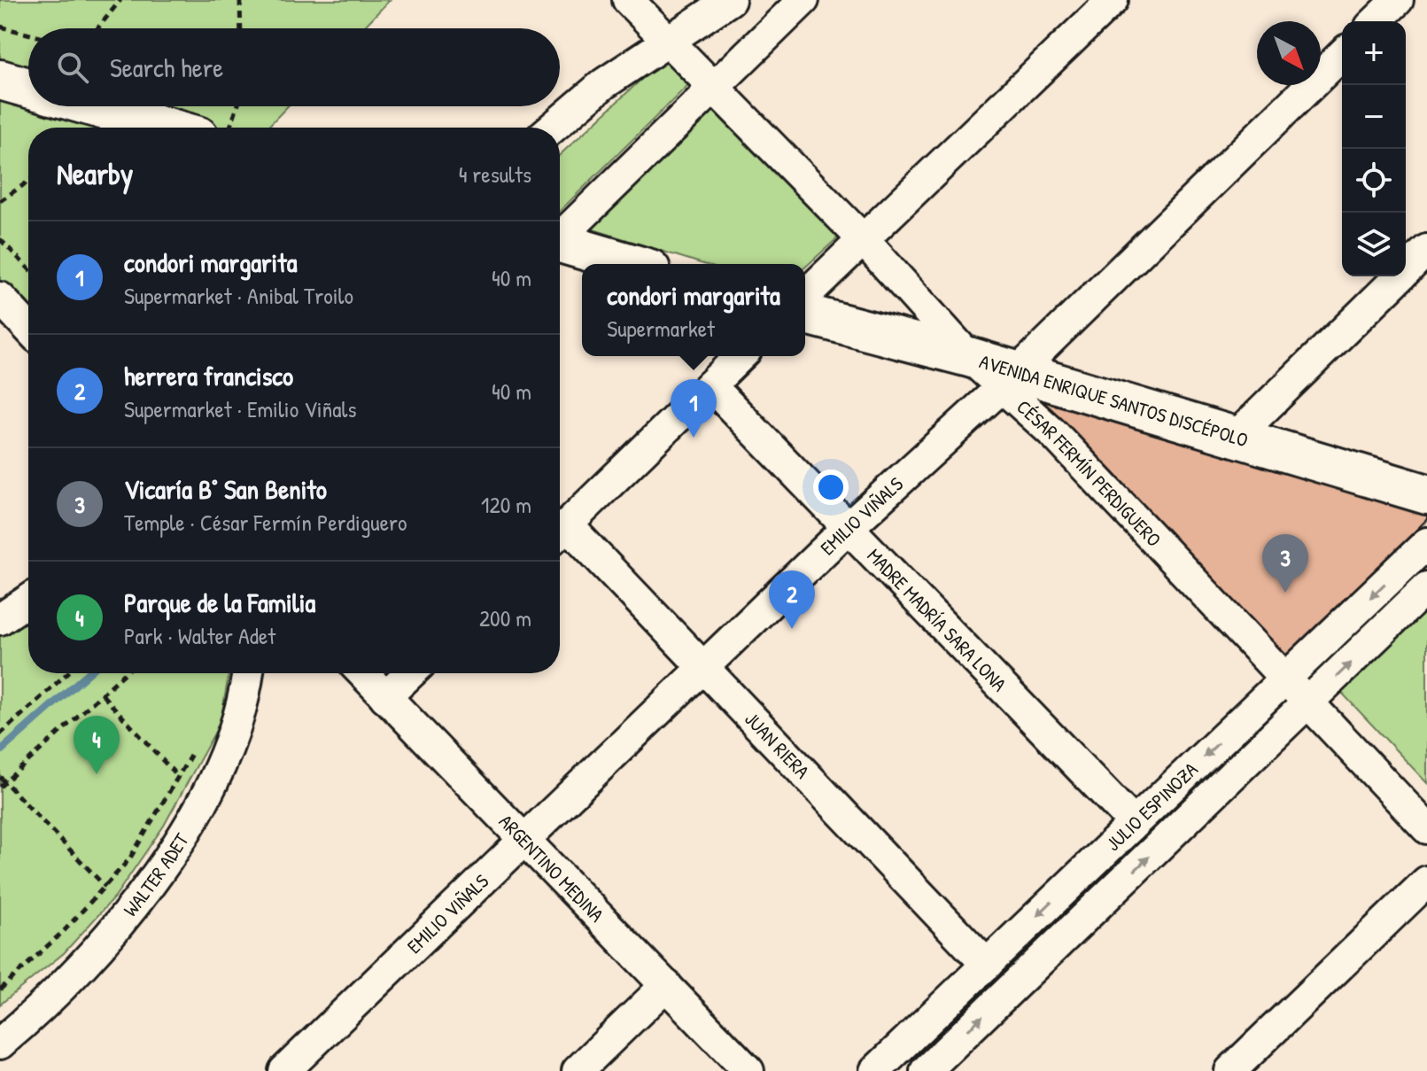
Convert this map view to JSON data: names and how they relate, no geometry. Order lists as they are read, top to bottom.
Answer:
{
  "streets": {
    "main road": ["AVENIDA ENRIQUE SANTOS DISCÉPOLO"],
    "street": [
      "CÉSAR FERMÍN PERDIGUERO",
      "EMILIO VIÑALS",
      "MADRE MADRÍA SARA LONA",
      "JUAN RIERA",
      "JULIO ESPINOZA",
      "ARGENTINO MEDINA",
      "WALTER ADET"
    ]
  },
  "crossings": [
    ["AVENIDA ENRIQUE SANTOS DISCÉPOLO", "CÉSAR FERMÍN PERDIGUERO"],
    ["AVENIDA ENRIQUE SANTOS DISCÉPOLO", "EMILIO VIÑALS"],
    ["CÉSAR FERMÍN PERDIGUERO", "EMILIO VIÑALS"],
    ["CÉSAR FERMÍN PERDIGUERO", "JULIO ESPINOZA"],
    ["EMILIO VIÑALS", "MADRE MADRÍA SARA LONA"],
    ["EMILIO VIÑALS", "JUAN RIERA"],
    ["EMILIO VIÑALS", "ARGENTINO MEDINA"],
    ["MADRE MADRÍA SARA LONA", "JULIO ESPINOZA"],
    ["JUAN RIERA", "JULIO ESPINOZA"]
  ],
  "north": "bottom right",
  "page": {
    "map_buttons": ["+", "−"],
    "search": "Search here",
    "heading": ["Nearby", "4 results"],
    "list": [
      {
        "mark": "1",
        "name": "condori margarita",
        "note": "Supermarket · Anibal Troilo",
        "value": "40 m"
      },
      {
        "mark": "2",
        "name": "herrera francisco",
        "note": "Supermarket · Emilio Viñals",
        "value": "40 m"
      },
      {
        "mark": "3",
        "name": "Vicaría B° San Benito",
        "note": "Temple · César Fermín Perdiguero",
        "value": "120 m"
      },
      {
        "mark": "4",
        "name": "Parque de la Familia",
        "note": "Park · Walter Adet",
        "value": "200 m"
      }
    ],
    "popup": ["condori margarita", "Supermarket"],
    "pins": [
      "1",
      "3",
      "2",
      "4"
    ]
  }
}
